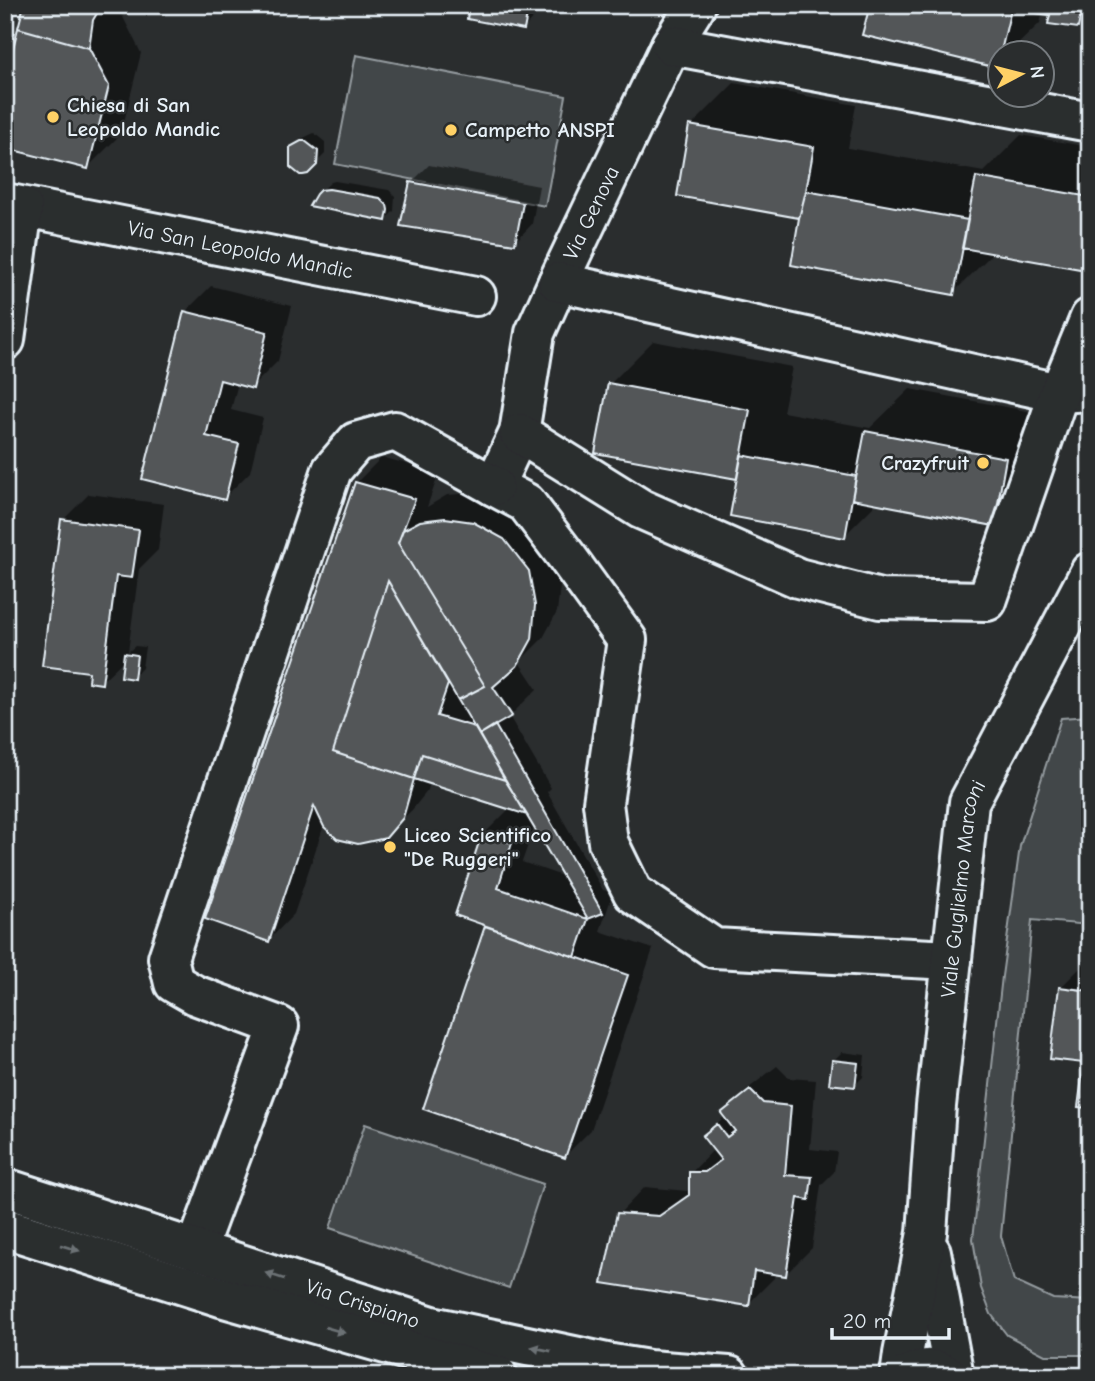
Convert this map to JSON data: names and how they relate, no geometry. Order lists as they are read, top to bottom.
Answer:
{
  "streets": {
    "street": [
      "Via Genova",
      "Via San Leopoldo Mandic",
      "Viale Guglielmo Marconi",
      "Via Crispiano"
    ]
  },
  "places": [
    "Chiesa di San Leopoldo Mandic",
    "Campetto ANSPI",
    "Crazyfruit",
    "Liceo Scientifico \"De Ruggeri\""
  ],
  "scale_bar": "20 m",
  "north": "right"
}
